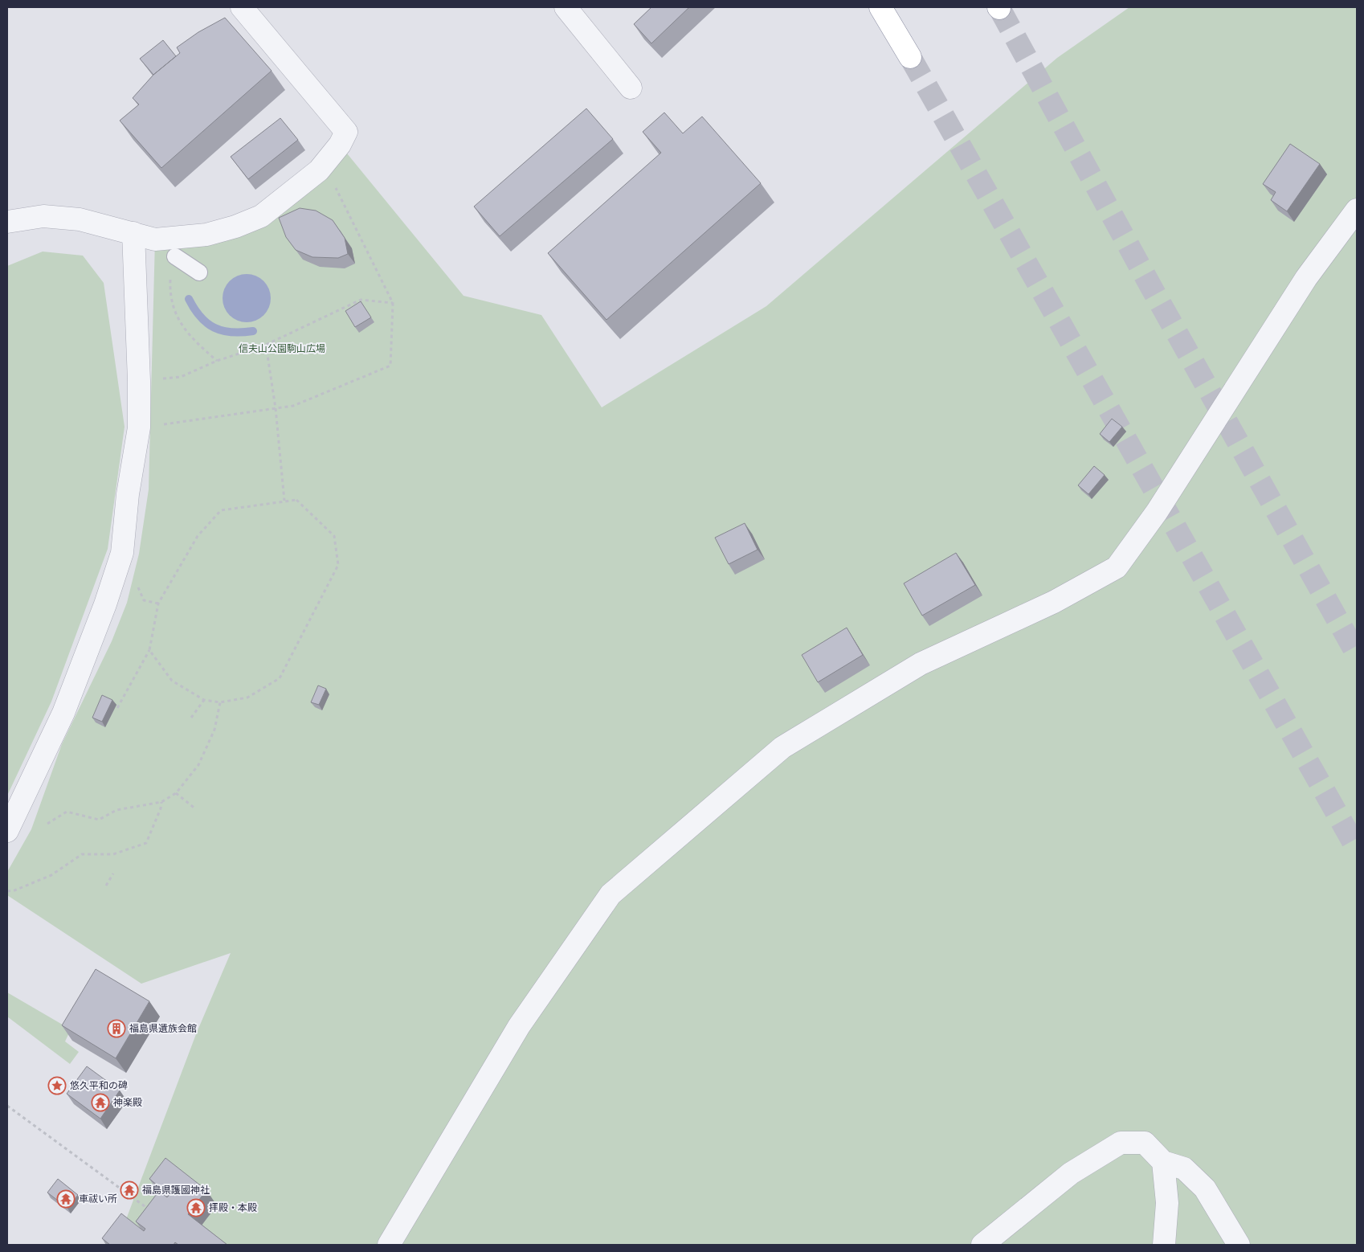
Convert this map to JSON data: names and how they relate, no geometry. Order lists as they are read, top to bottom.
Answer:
{
  "parks": ["信夫山公園駒山広場"],
  "places": {
    "building": ["福島県遺族会館"],
    "place": ["悠久平和の碑"],
    "temple": [
      "神楽殿",
      "福島県護國神社",
      "車祓い所",
      "拝殿・本殿"
    ]
  }
}
